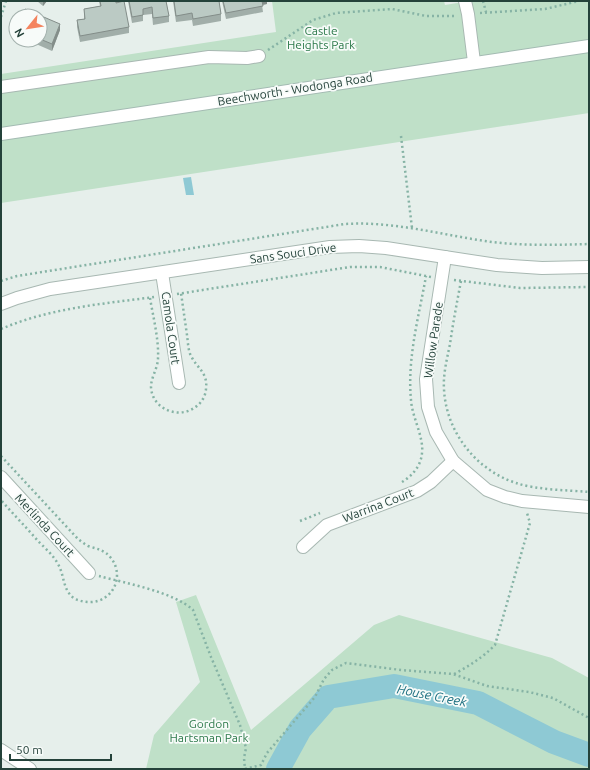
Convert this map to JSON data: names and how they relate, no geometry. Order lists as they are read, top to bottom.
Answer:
{
  "streets": {
    "street": [
      "Beechworth - Wodonga Road",
      "Sans Souci Drive",
      "Camola Court",
      "Willow Parade",
      "Warrina Court",
      "Merlinda Court"
    ]
  },
  "crossings": [
    ["Sans Souci Drive", "Camola Court"],
    ["Sans Souci Drive", "Willow Parade"],
    ["Willow Parade", "Warrina Court"]
  ],
  "water": ["House Creek"],
  "parks": ["Castle Heights Park", "Gordon Hartsman Park"],
  "scale_bar": "50 m",
  "north": "bottom left"
}
